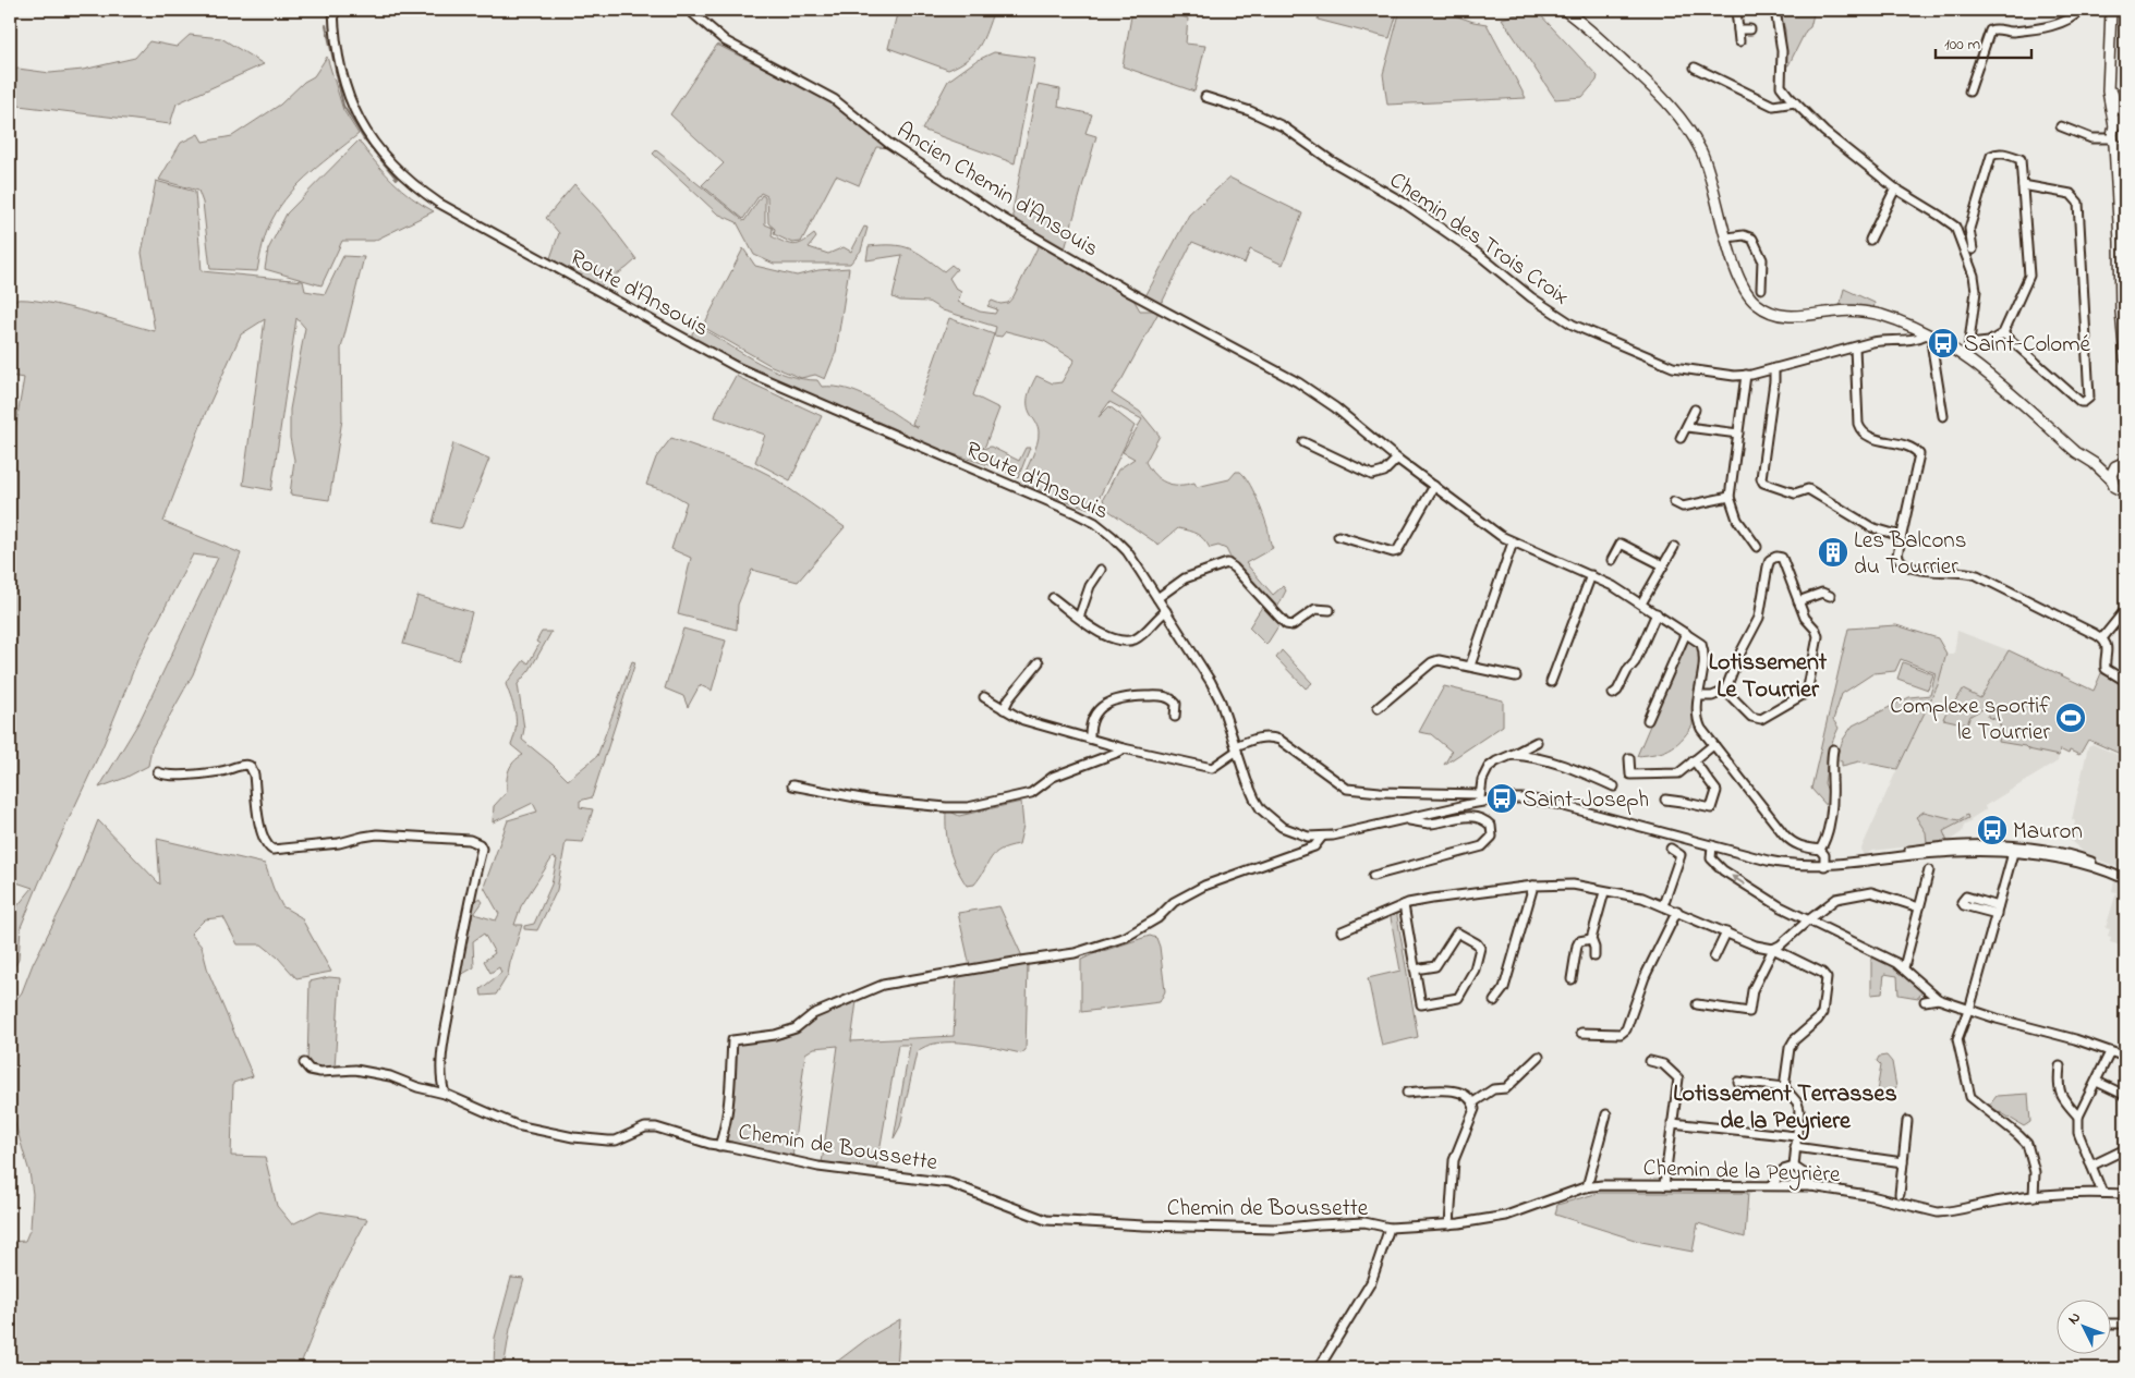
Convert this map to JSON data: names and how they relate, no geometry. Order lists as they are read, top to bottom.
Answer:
{
  "streets": {
    "street": [
      "Ancien Chemin d'Ansouis",
      "Chemin des Trois Croix",
      "Route d'Ansouis",
      "Chemin de Boussette",
      "Chemin de la Peyrière"
    ]
  },
  "crossings": [
    ["Route d'Ansouis", "Chemin de Boussette"],
    ["Chemin de Boussette", "Chemin de la Peyrière"]
  ],
  "districts": ["Lotissement Le Tourrier", "Lotissement Terrasses de la Peyriere"],
  "places": {
    "bus stop": ["Saint-Colomé", "Saint-Joseph", "Mauron"],
    "building": ["Les Balcons du Tourrier"],
    "sports": ["Complexe sportif le Tourrier"]
  },
  "scale_bar": "100 m",
  "north": "top left"
}
